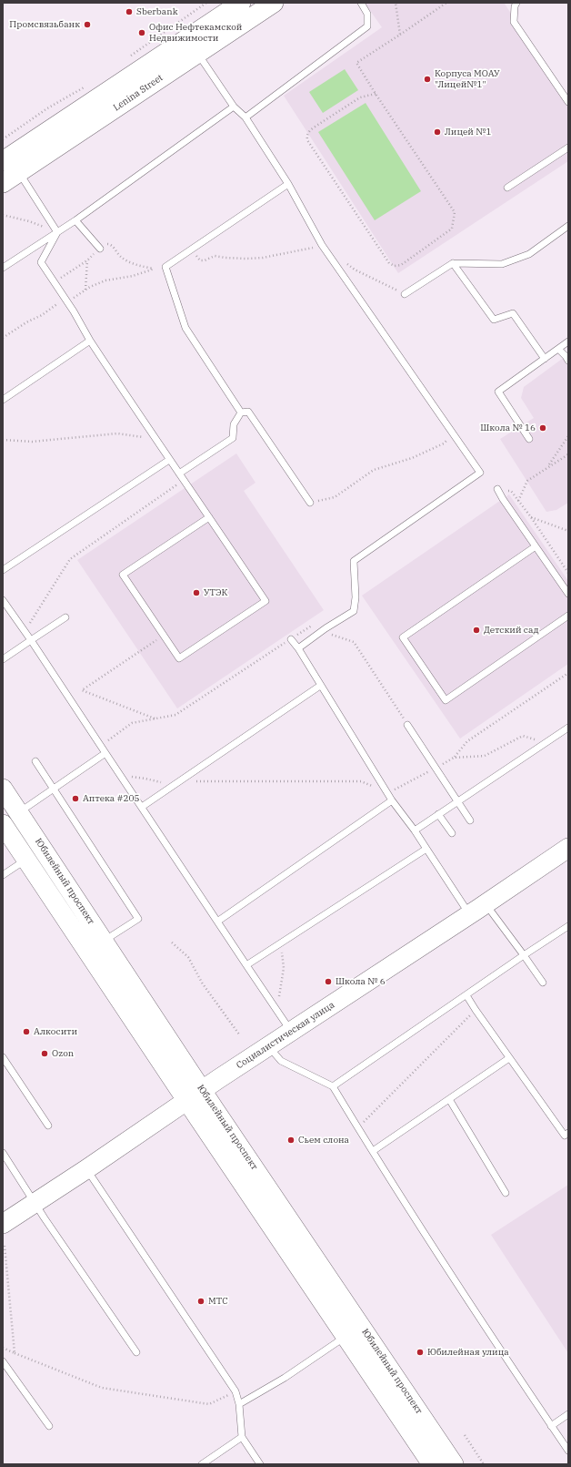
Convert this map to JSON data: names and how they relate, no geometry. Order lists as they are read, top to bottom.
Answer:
{
  "streets": {
    "main road": ["Lenina Street", "Юбилейный проспект", "Социалистическая улица"]
  },
  "crossings": [
    ["Юбилейный проспект", "Социалистическая улица"]
  ],
  "places": [
    "Sberbank",
    "Промсвязьбанк",
    "Офис Нефтекамской Недвижимости",
    "Корпуса МОАУ \"Лицей№1\"",
    "Лицей №1",
    "Школа № 16",
    "УТЭК",
    "Детский сад",
    "Аптека #205",
    "Школа № 6",
    "Алкосити",
    "Ozon",
    "Сьем слона",
    "МТС",
    "Юбилейная улица"
  ]
}
